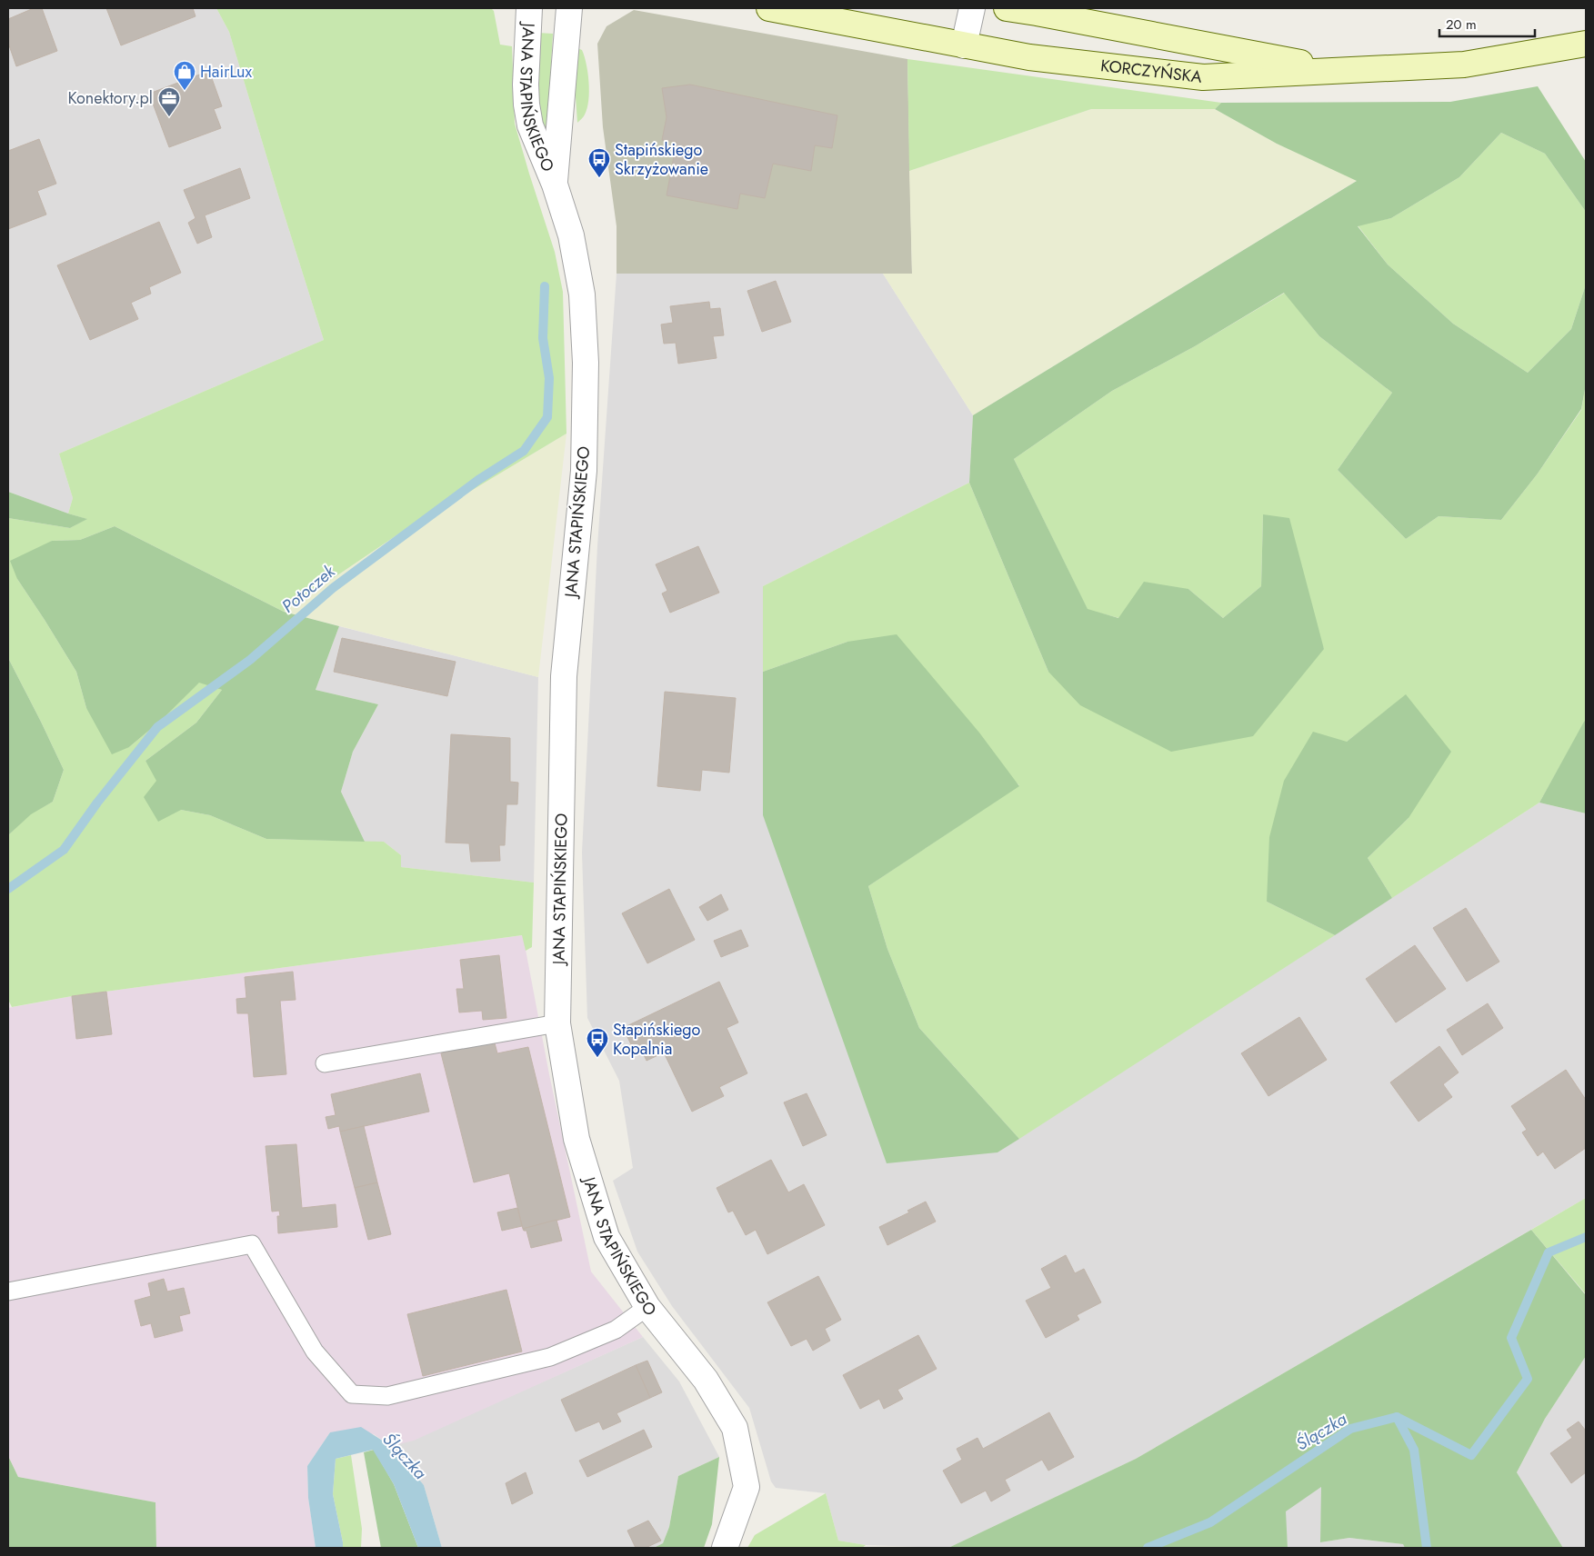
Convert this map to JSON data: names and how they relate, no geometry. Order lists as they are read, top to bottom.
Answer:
{
  "streets": {
    "main road": ["KORCZYŃSKA"],
    "street": ["JANA STAPIŃSKIEGO"]
  },
  "water": ["Potoczek", "Ślączka"],
  "places": {
    "shop": ["HairLux"],
    "office": ["Konektory.pl"],
    "bus stop": ["Stapińskiego Skrzyżowanie", "Stapińskiego Kopalnia"]
  },
  "scale_bar": "20 m"
}
